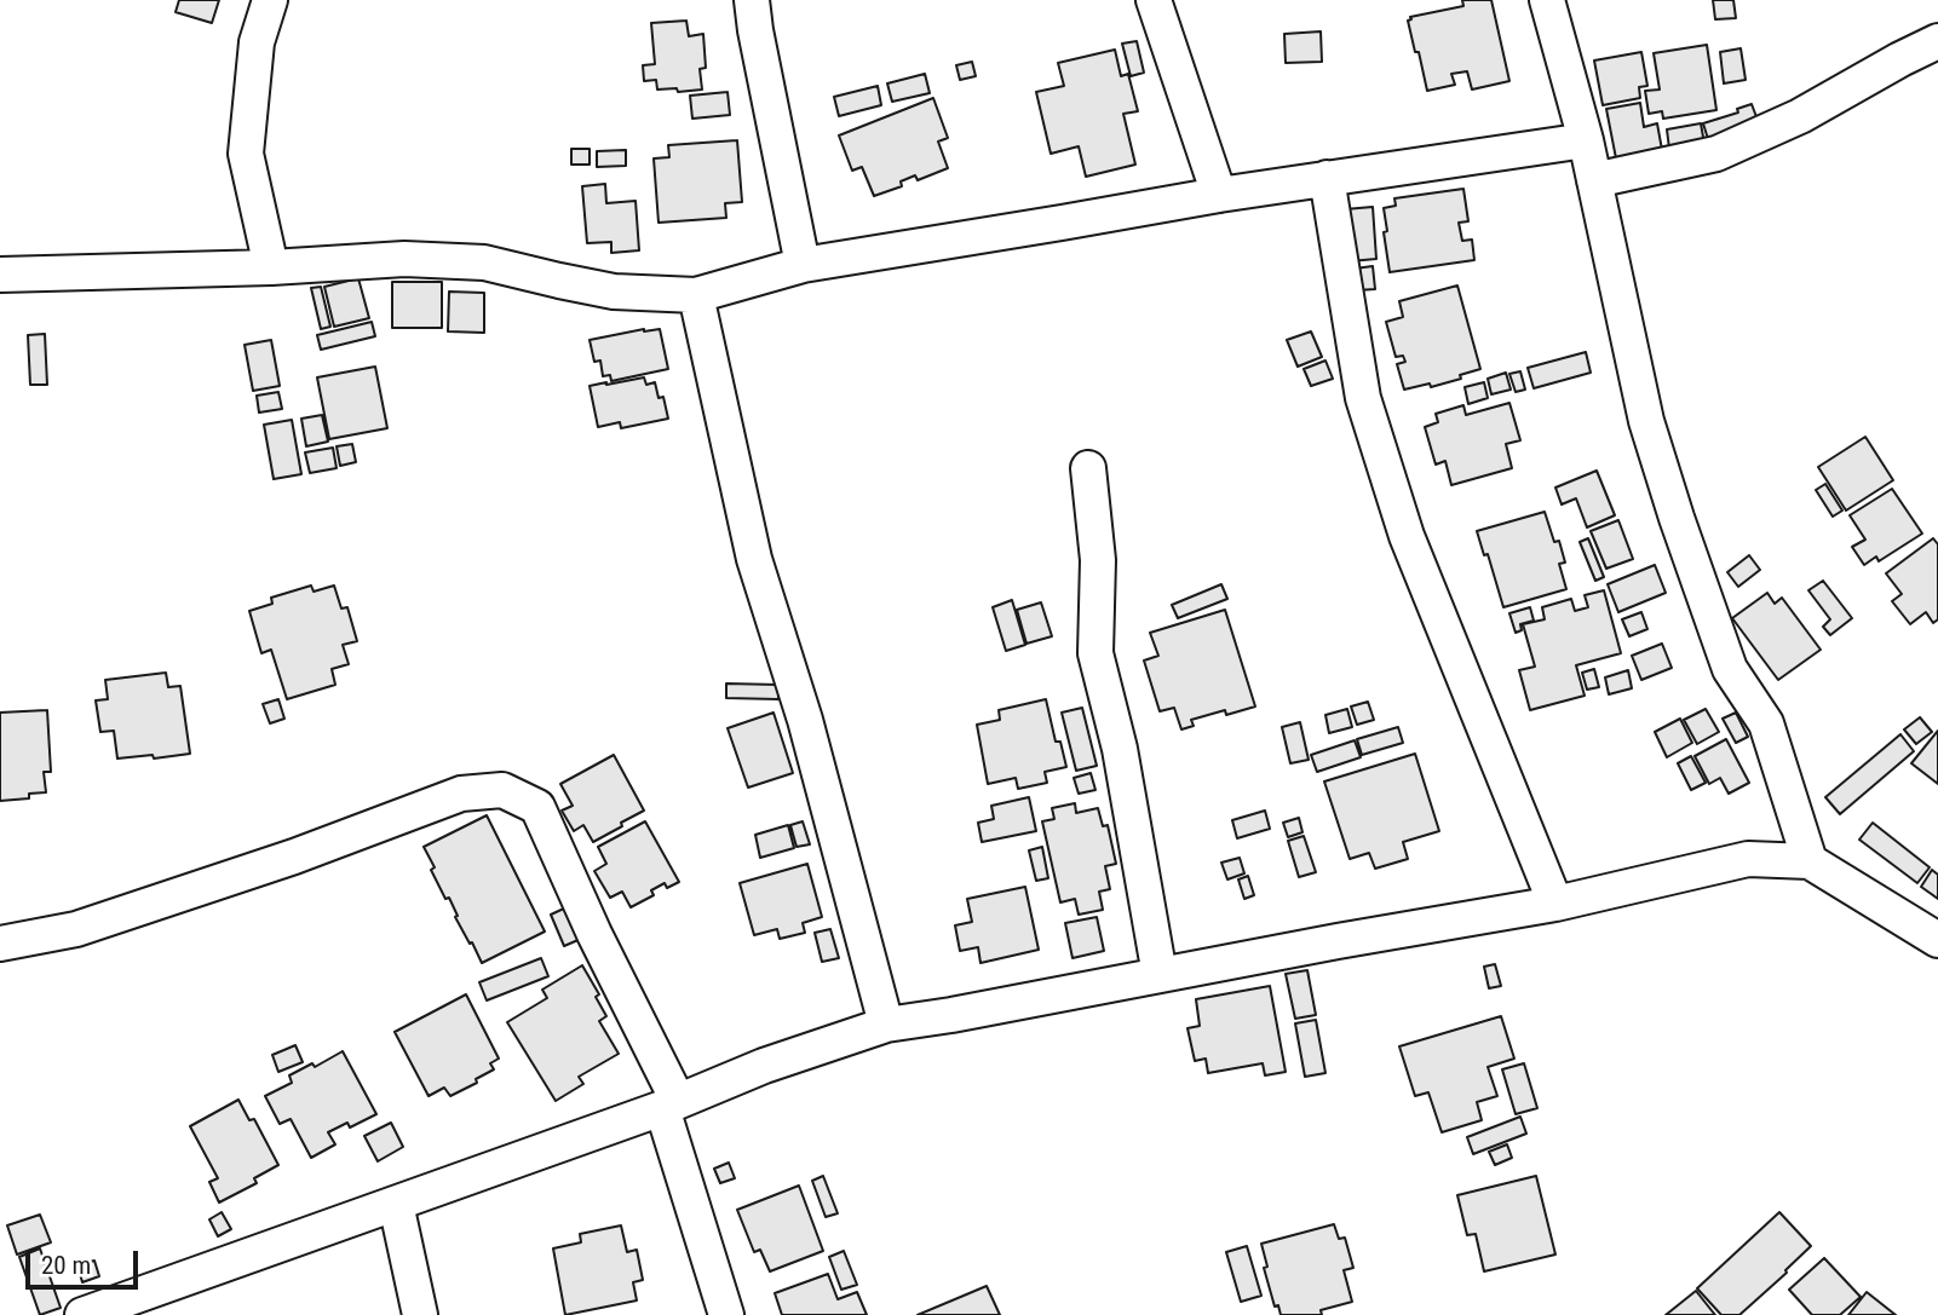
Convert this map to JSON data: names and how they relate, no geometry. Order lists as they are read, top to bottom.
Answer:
{
  "scale_bar": "20 m"
}
